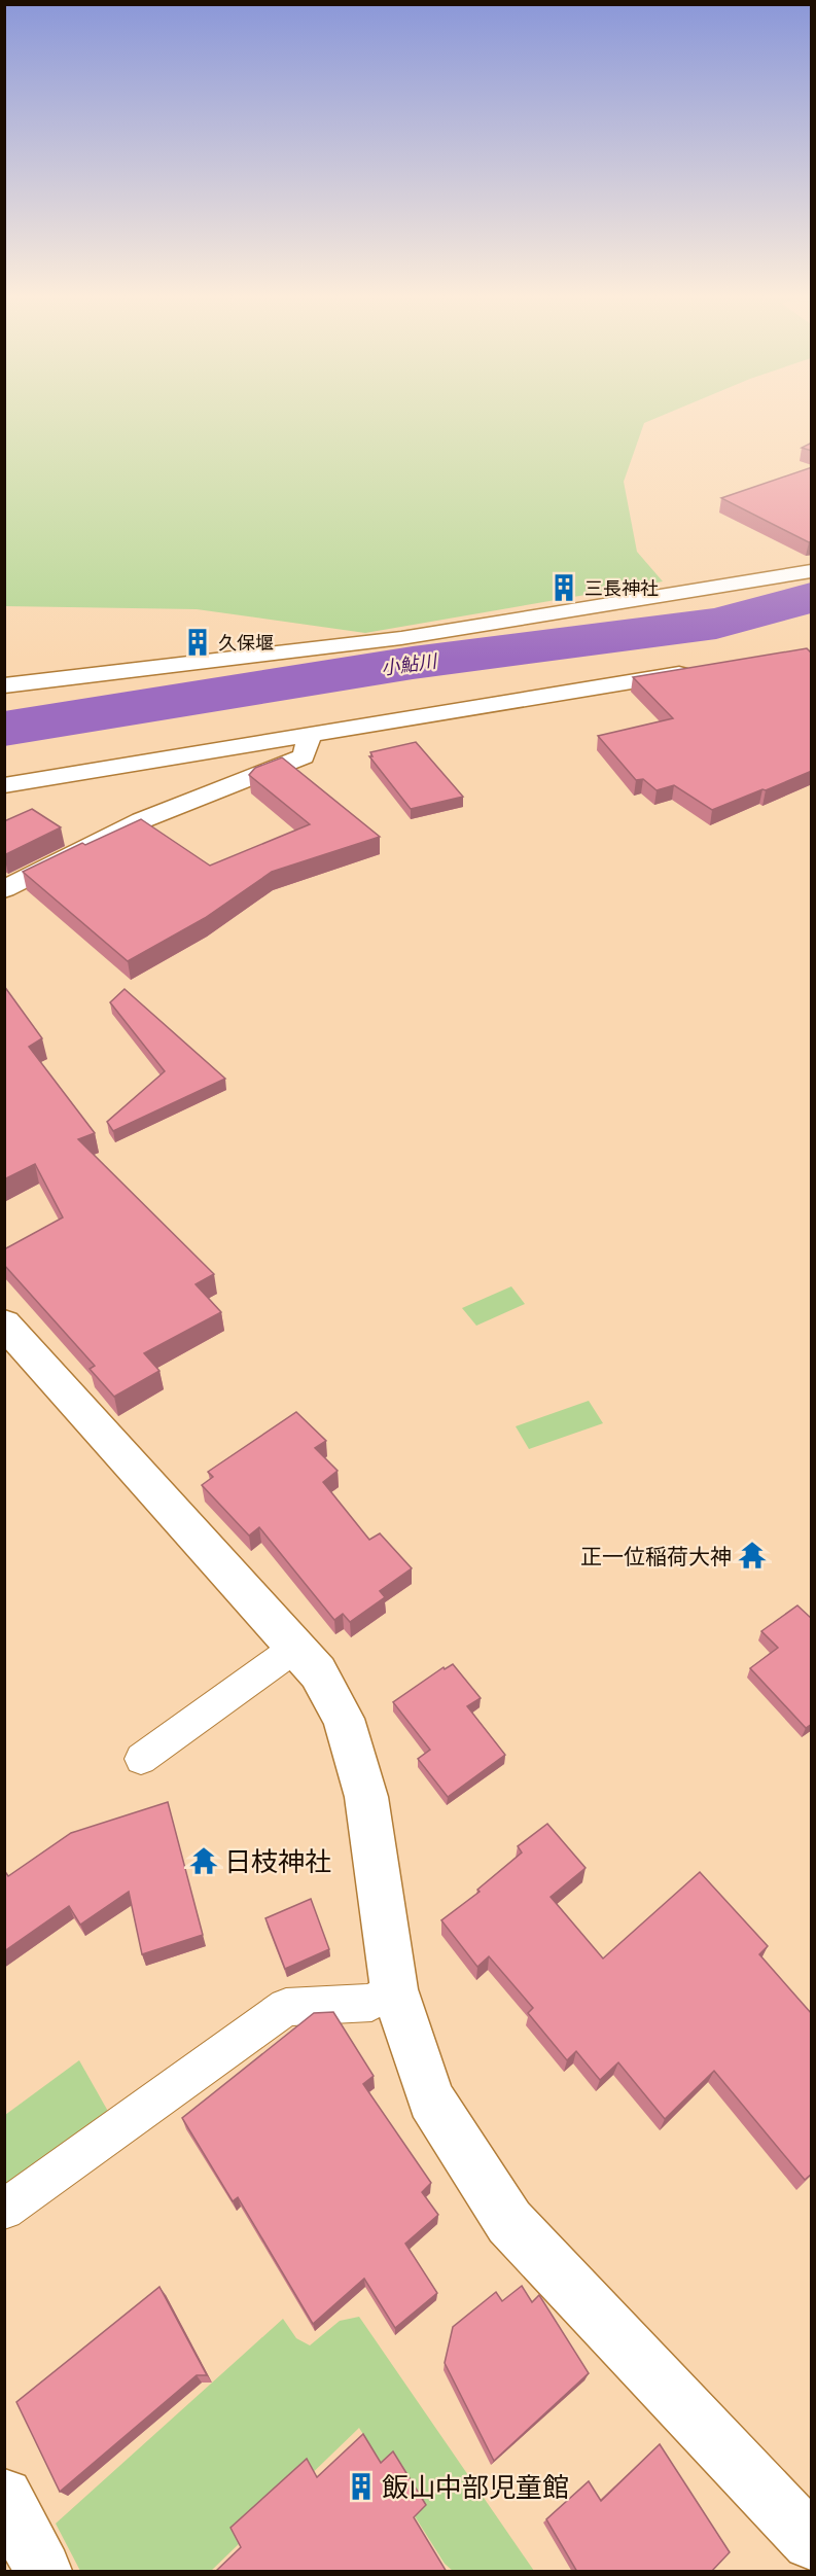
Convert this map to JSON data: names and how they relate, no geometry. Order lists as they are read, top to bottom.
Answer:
{
  "water": ["小鮎川"],
  "places": {
    "building": ["三長神社", "久保堰", "飯山中部児童館"],
    "temple": ["正一位稲荷大神", "日枝神社"]
  }
}
